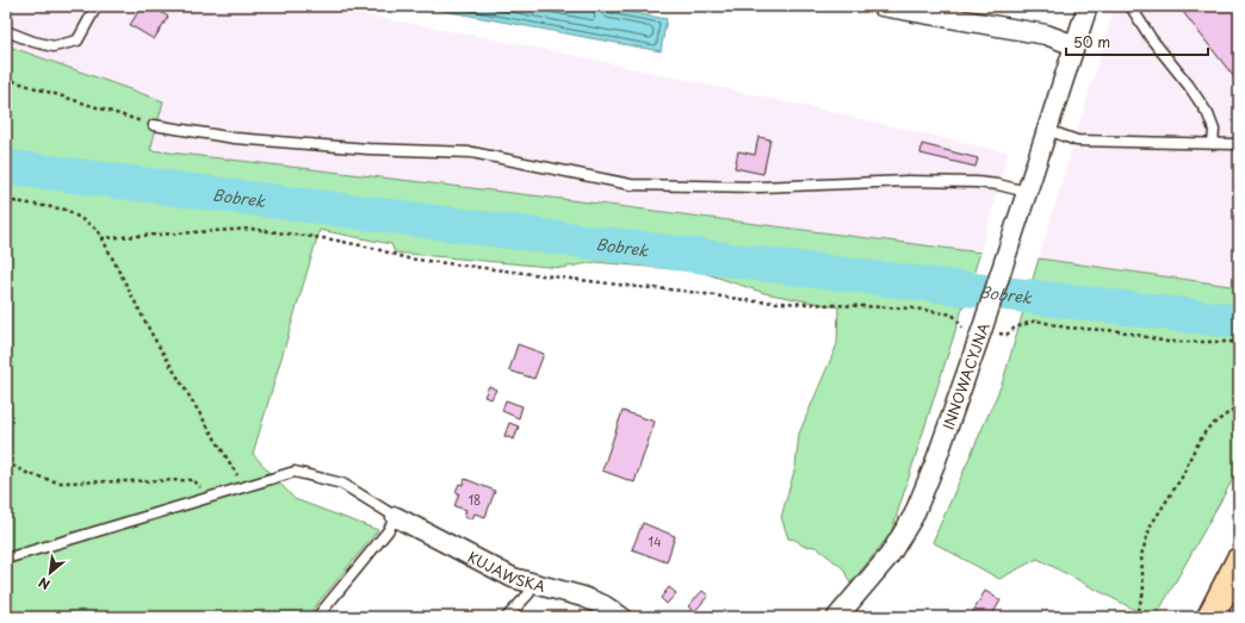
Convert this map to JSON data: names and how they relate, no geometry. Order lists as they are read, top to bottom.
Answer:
{
  "streets": {
    "street": ["INNOWACYJNA", "KUJAWSKA"]
  },
  "water": ["Bobrek"],
  "house_numbers": ["18", "14"],
  "scale_bar": "50 m",
  "north": "bottom left"
}
